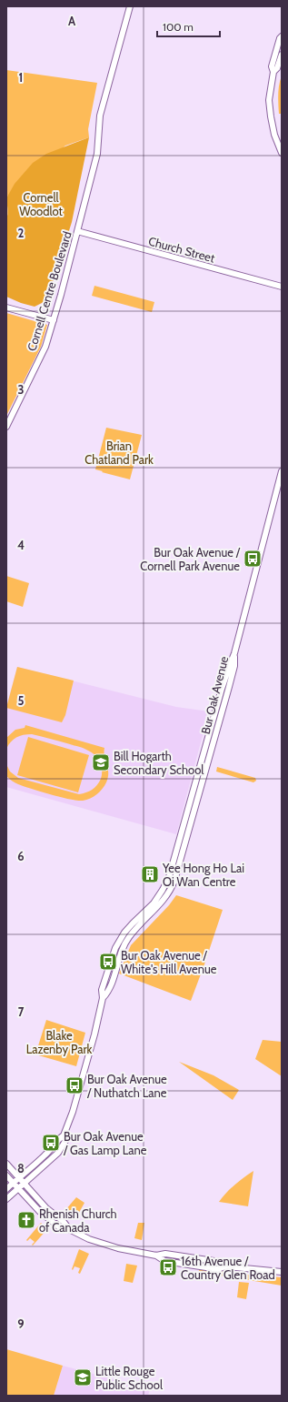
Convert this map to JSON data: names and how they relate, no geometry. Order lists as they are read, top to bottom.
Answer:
{
  "streets": {
    "street": ["Church Street", "Cornell Centre Boulevard", "Bur Oak Avenue"]
  },
  "crossings": [
    ["Church Street", "Cornell Centre Boulevard"]
  ],
  "parks": ["Cornell Woodlot", "Brian Chatland Park", "Blake Lazenby Park"],
  "places": {
    "bus stop": [
      "Bur Oak Avenue / Cornell Park Avenue",
      "Bur Oak Avenue / White's Hill Avenue",
      "Bur Oak Avenue / Nuthatch Lane",
      "Bur Oak Avenue / Gas Lamp Lane",
      "16th Avenue / Country Glen Road"
    ],
    "school or university": ["Bill Hogarth Secondary School", "Little Rouge Public School"],
    "building": ["Yee Hong Ho Lai Oi Wan Centre"],
    "church": ["Rhenish Church of Canada"]
  },
  "scale_bar": "100 m",
  "grid": {
    "columns": ["A"],
    "rows": [
      "1",
      "2",
      "3",
      "4",
      "5",
      "6",
      "7",
      "8",
      "9"
    ]
  }
}
